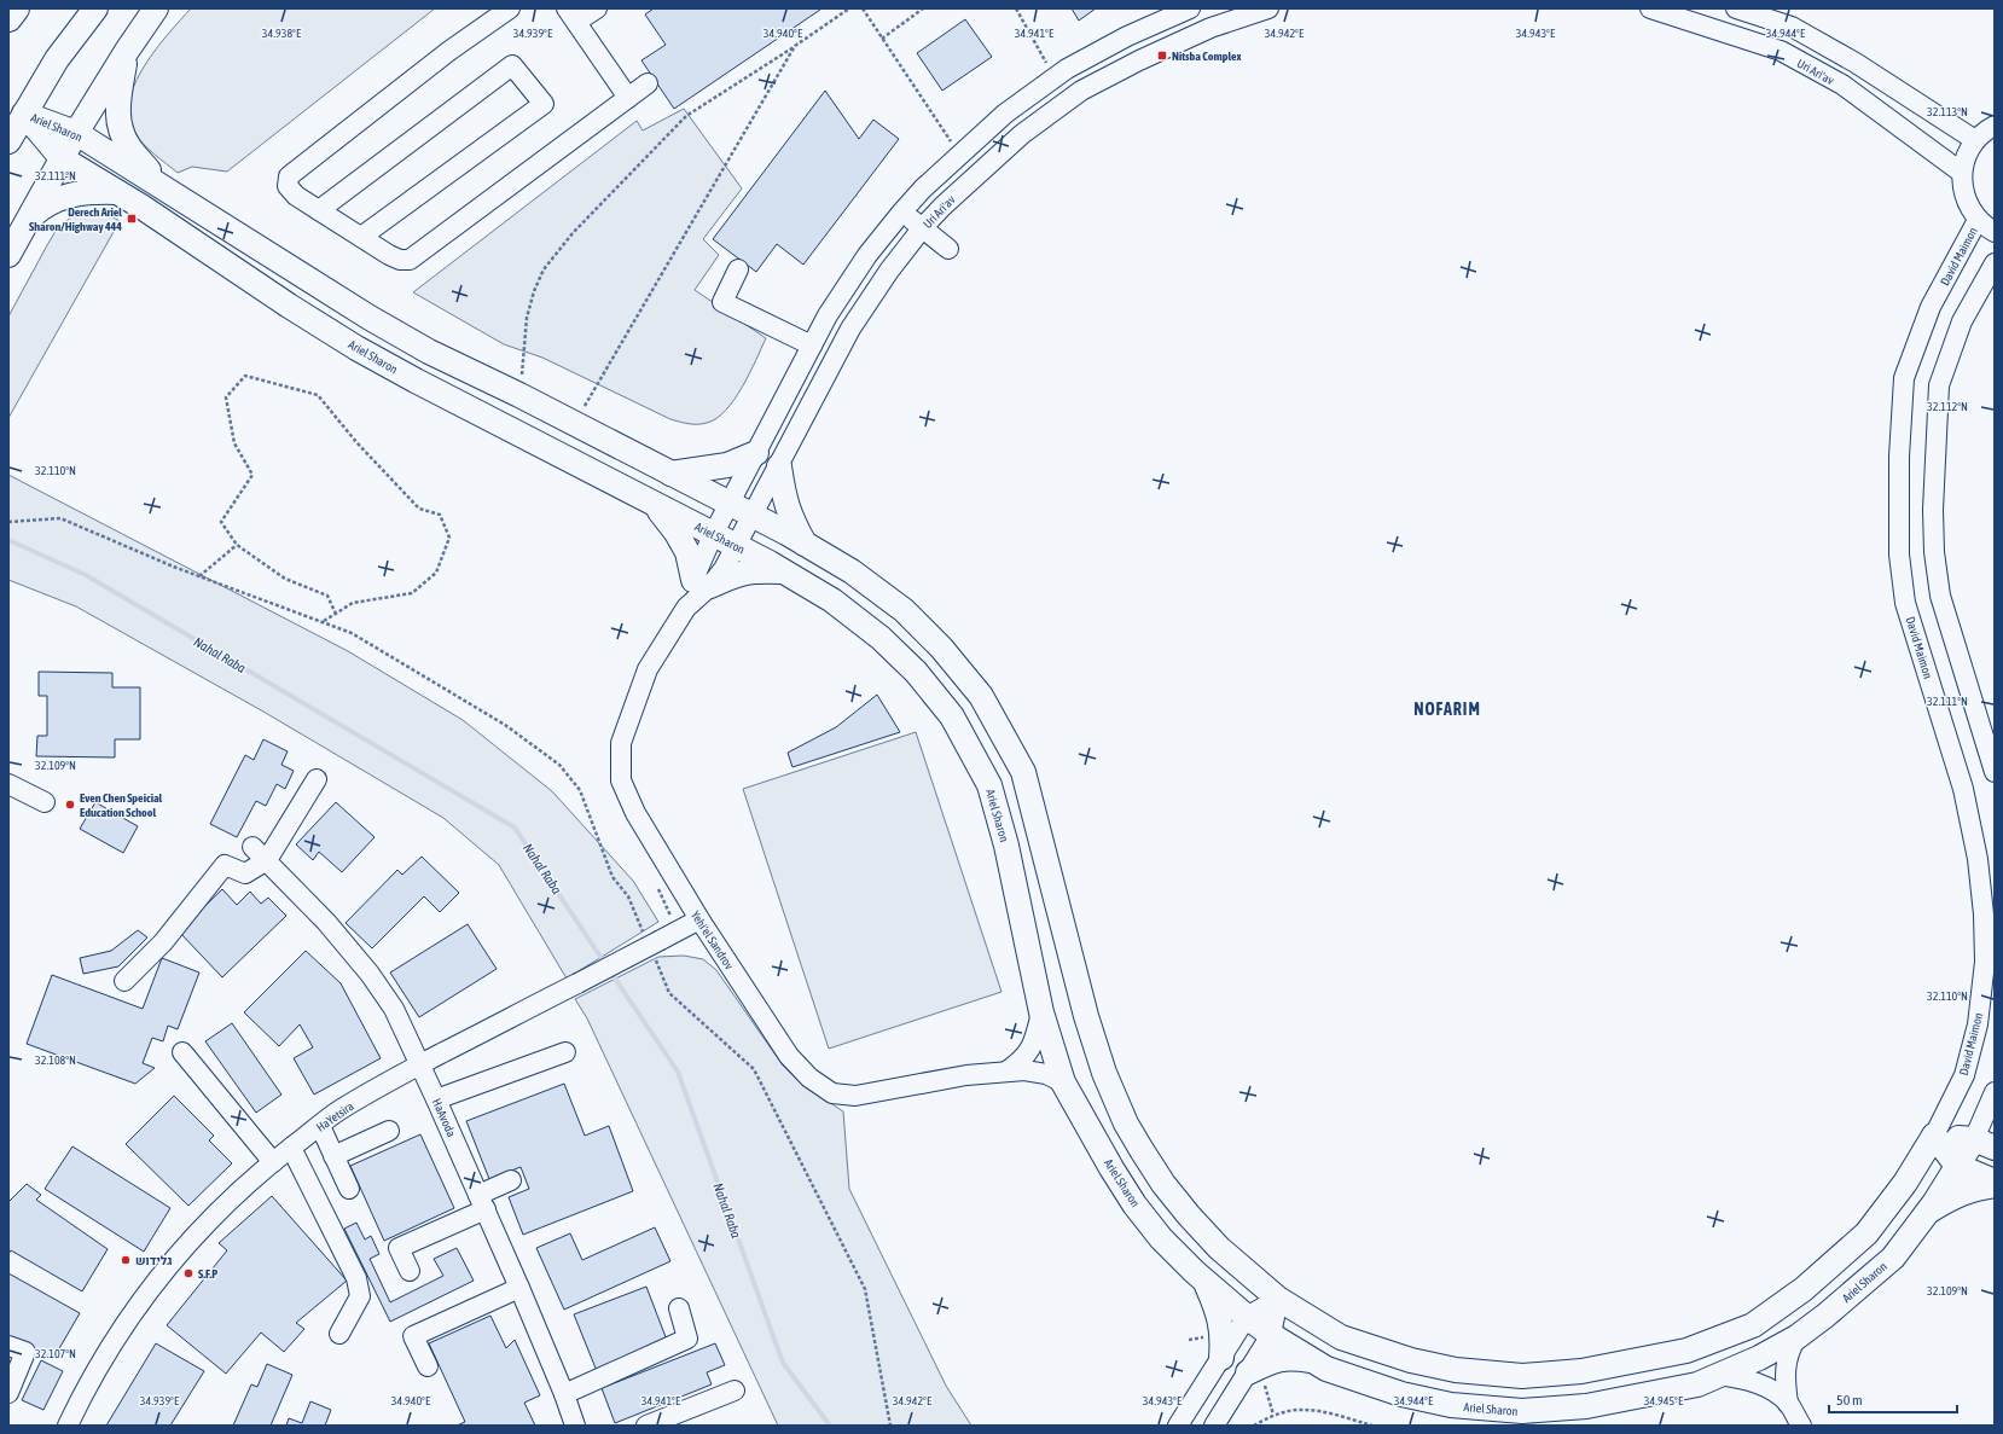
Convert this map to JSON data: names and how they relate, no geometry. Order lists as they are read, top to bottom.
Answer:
{
  "streets": {
    "main road": ["Ariel Sharon"],
    "street": [
      "Uri Ari'av",
      "David Maimon",
      "Yehi'el Sandrov",
      "HaYetsira",
      "HaAvoda"
    ]
  },
  "crossings": [
    ["Uri Ari'av", "Ariel Sharon"],
    ["Uri Ari'av", "Yehi'el Sandrov"],
    ["Ariel Sharon", "David Maimon"],
    ["Ariel Sharon", "Yehi'el Sandrov"],
    ["Yehi'el Sandrov", "HaYetsira"],
    ["HaYetsira", "HaAvoda"]
  ],
  "districts": ["NOFARIM"],
  "water": ["Nahal Raba"],
  "places": {
    "transit": ["Nitsba Complex", "Derech Ariel Sharon/Highway 444"],
    "other": ["Even Chen Speicial Education School", "גלידוש", "S.F.P"]
  },
  "scale_bar": "50 m",
  "coordinates": [
    "34.938°E",
    "34.939°E",
    "34.941°E",
    "34.942°E",
    "34.943°E",
    "34.944°E",
    "34.940°E",
    "32.113°N",
    "32.111°N",
    "32.112°N",
    "32.110°N",
    "32.109°N",
    "32.108°N",
    "32.107°N",
    "34.945°E"
  ]
}
